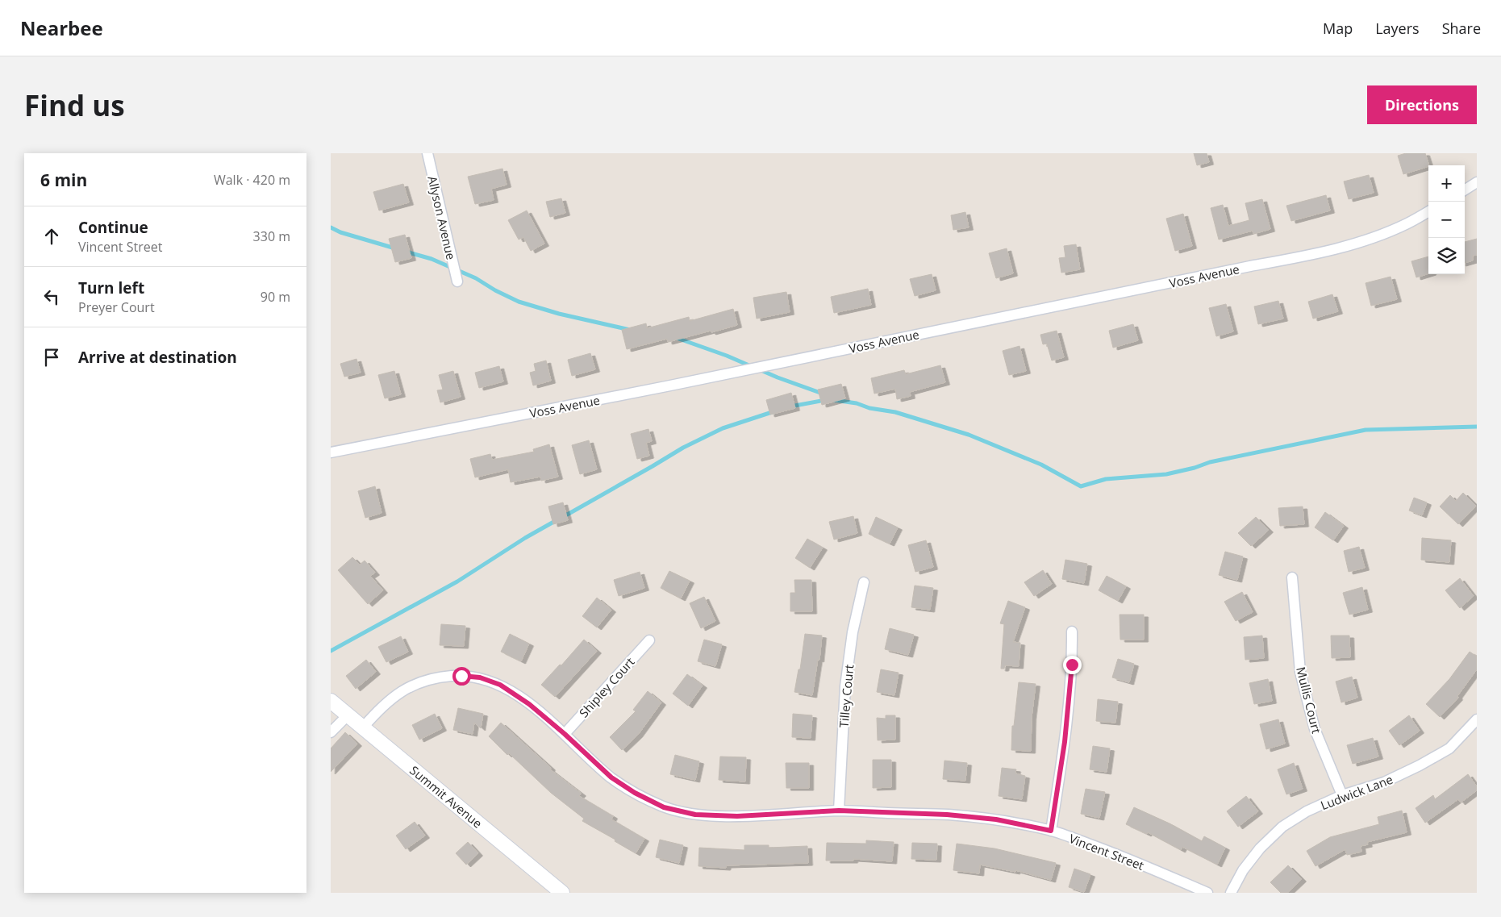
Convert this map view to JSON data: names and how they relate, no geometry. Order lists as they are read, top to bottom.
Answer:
{
  "streets": {
    "main road": ["Summit Avenue"],
    "street": [
      "Allyson Avenue",
      "Voss Avenue",
      "Shipley Court",
      "Tilley Court",
      "Mullis Court",
      "Ludwick Lane",
      "Vincent Street"
    ]
  },
  "crossings": [
    ["Shipley Court", "Vincent Street"],
    ["Tilley Court", "Vincent Street"],
    ["Mullis Court", "Ludwick Lane"],
    ["Summit Avenue", "Vincent Street"]
  ],
  "page": {
    "header": "Nearbee",
    "nav": ["Map", "Layers", "Share"],
    "buttons": "Directions",
    "title": "Find us",
    "heading": ["6 min", "Walk · 420 m"],
    "map_buttons": ["+", "−"],
    "list": [
      ["Continue", "Vincent Street", "330 m"],
      ["Turn left", "Preyer Court", "90 m"],
      "Arrive at destination"
    ]
  }
}
